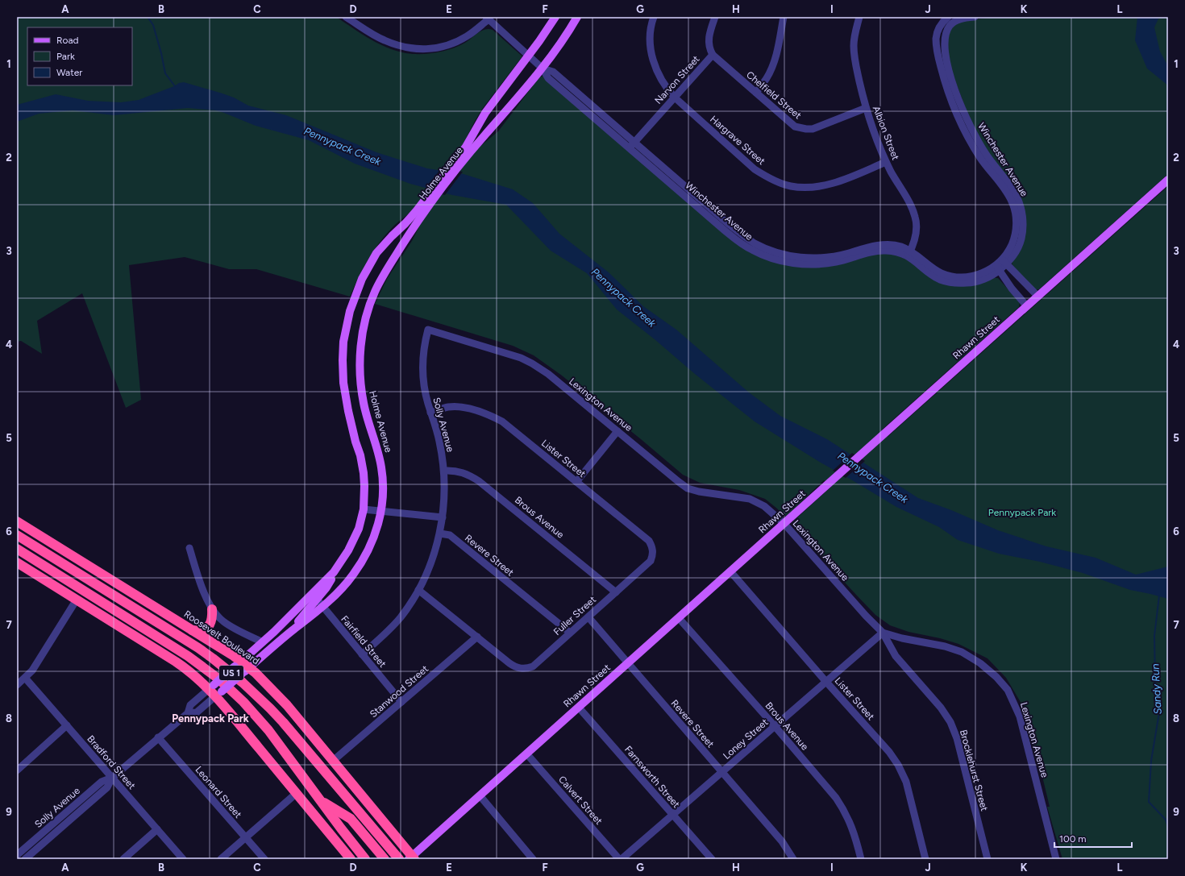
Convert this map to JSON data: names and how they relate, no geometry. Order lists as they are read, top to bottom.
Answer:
{
  "streets": {
    "highway": ["Roosevelt Boulevard", "US 1"],
    "main road": ["Holme Avenue", "Rhawn Street"],
    "street": [
      "Narvon Street",
      "Chelfield Street",
      "Albion Street",
      "Hargrave Street",
      "Winchester Avenue",
      "Lexington Avenue",
      "Solly Avenue",
      "Lister Street",
      "Brous Avenue",
      "Revere Street",
      "Fuller Street",
      "Fairfield Street",
      "Stanwood Street",
      "Loney Street",
      "Bradford Street",
      "Brocklehurst Street",
      "Farnsworth Street",
      "Leonard Street",
      "Calvert Street"
    ]
  },
  "crossings": [
    ["Narvon Street", "Chelfield Street"],
    ["Narvon Street", "Hargrave Street"],
    ["Narvon Street", "Winchester Avenue"],
    ["Chelfield Street", "Albion Street"],
    ["Albion Street", "Hargrave Street"],
    ["Albion Street", "Winchester Avenue"],
    ["Winchester Avenue", "Holme Avenue"],
    ["Holme Avenue", "Solly Avenue"],
    ["Holme Avenue", "Roosevelt Boulevard"],
    ["Holme Avenue", "Fairfield Street"],
    ["Holme Avenue", "US 1"],
    ["Rhawn Street", "Lexington Avenue"],
    ["Rhawn Street", "Lister Street"],
    ["Rhawn Street", "Brous Avenue"],
    ["Rhawn Street", "Revere Street"],
    ["Rhawn Street", "Roosevelt Boulevard"],
    ["Rhawn Street", "Farnsworth Street"],
    ["Rhawn Street", "Calvert Street"],
    ["Lexington Avenue", "Solly Avenue"],
    ["Lexington Avenue", "Loney Street"],
    ["Lexington Avenue", "Brocklehurst Street"],
    ["Solly Avenue", "Lister Street"],
    ["Solly Avenue", "Brous Avenue"],
    ["Solly Avenue", "Revere Street"],
    ["Solly Avenue", "Fairfield Street"],
    ["Solly Avenue", "US 1"],
    ["Solly Avenue", "Bradford Street"],
    ["Solly Avenue", "Leonard Street"],
    ["Lister Street", "Fuller Street"],
    ["Lister Street", "Loney Street"],
    ["Brous Avenue", "Fuller Street"],
    ["Brous Avenue", "Loney Street"],
    ["Revere Street", "Fuller Street"],
    ["Revere Street", "Loney Street"],
    ["Fuller Street", "Stanwood Street"],
    ["Roosevelt Boulevard", "Stanwood Street"],
    ["Fairfield Street", "Stanwood Street"],
    ["Loney Street", "Brocklehurst Street"],
    ["Loney Street", "Farnsworth Street"]
  ],
  "districts": ["Pennypack Park"],
  "water": ["Pennypack Creek", "Sandy Run"],
  "parks": ["Pennypack Park"],
  "legend": ["Road", "Park", "Water"],
  "scale_bar": "100 m",
  "grid": {
    "columns": [
      "A",
      "B",
      "C",
      "D",
      "E",
      "F",
      "G",
      "H",
      "I",
      "J",
      "K",
      "L"
    ],
    "rows": [
      "1",
      "2",
      "3",
      "4",
      "5",
      "6",
      "7",
      "8",
      "9"
    ]
  }
}
